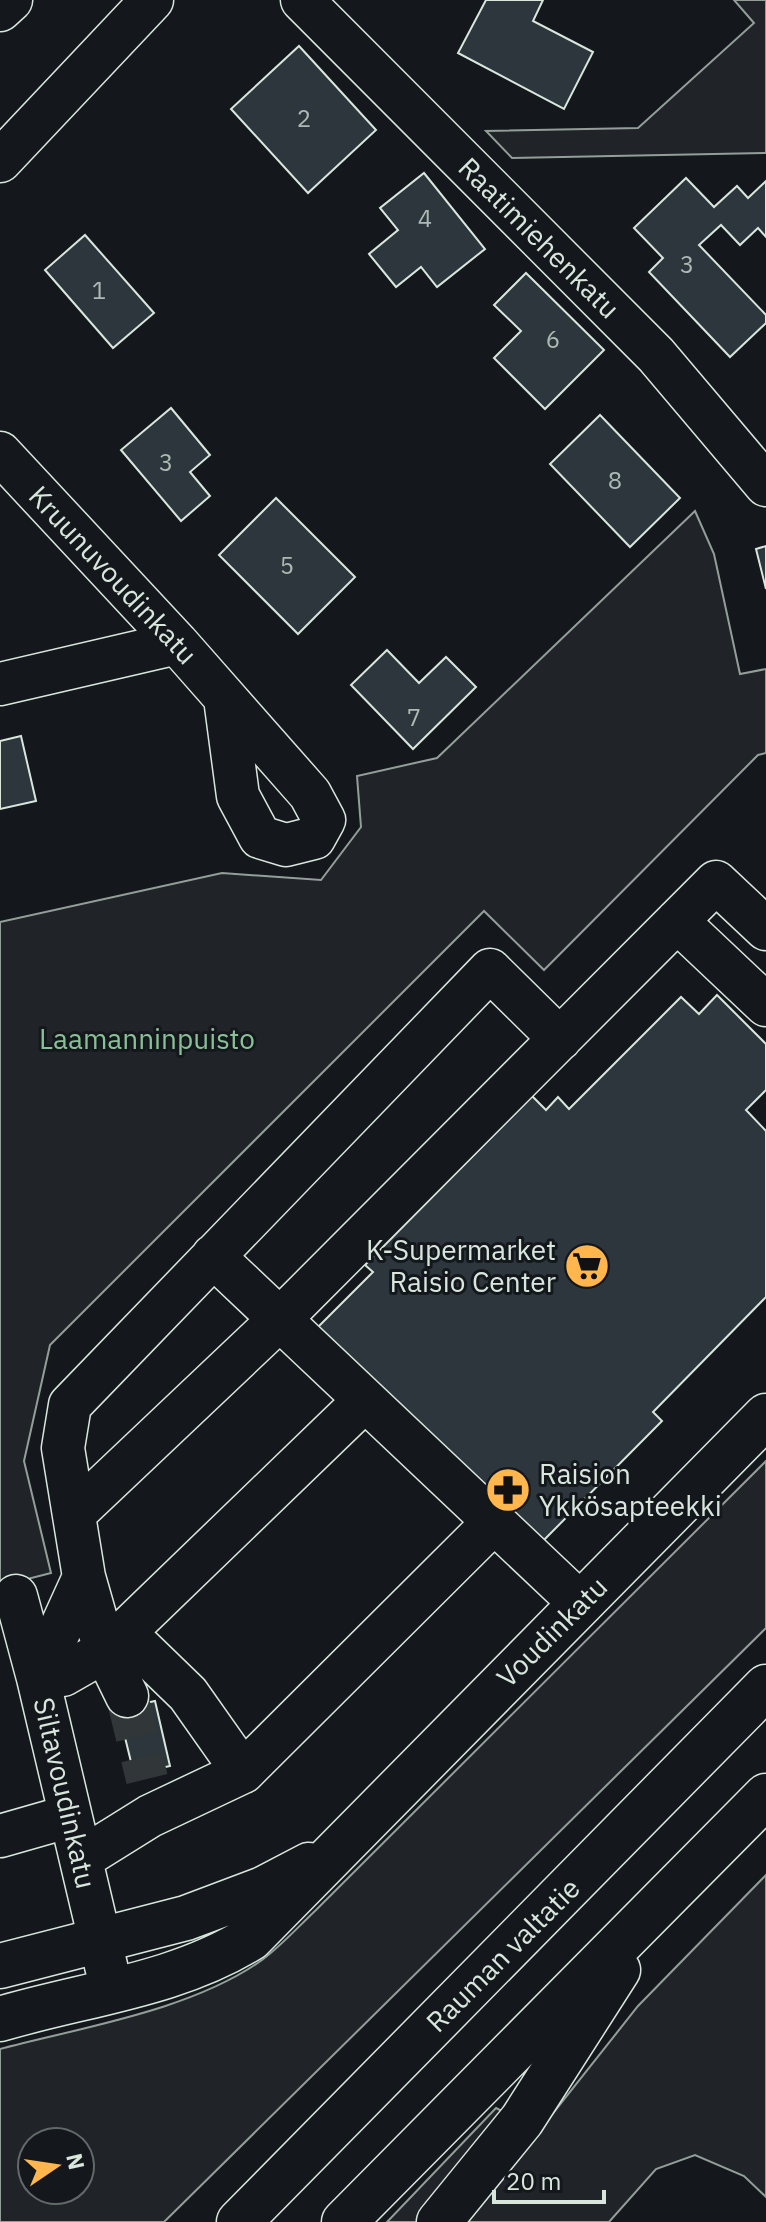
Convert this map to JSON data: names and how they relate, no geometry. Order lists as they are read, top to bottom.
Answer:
{
  "streets": {
    "main road": ["Voudinkatu", "Rauman valtatie"],
    "street": ["Raatimiehenkatu", "Kruunuvoudinkatu", "Siltavoudinkatu"]
  },
  "crossings": [
    ["Voudinkatu", "Siltavoudinkatu"]
  ],
  "parks": ["Laamanninpuisto"],
  "places": {
    "supermarket": ["K-Supermarket Raisio Center"],
    "pharmacy": ["Raision Ykkösapteekki"]
  },
  "house_numbers": [
    "2",
    "4",
    "3",
    "1",
    "6",
    "3",
    "8",
    "5",
    "7"
  ],
  "scale_bar": "20 m",
  "north": "right"
}
